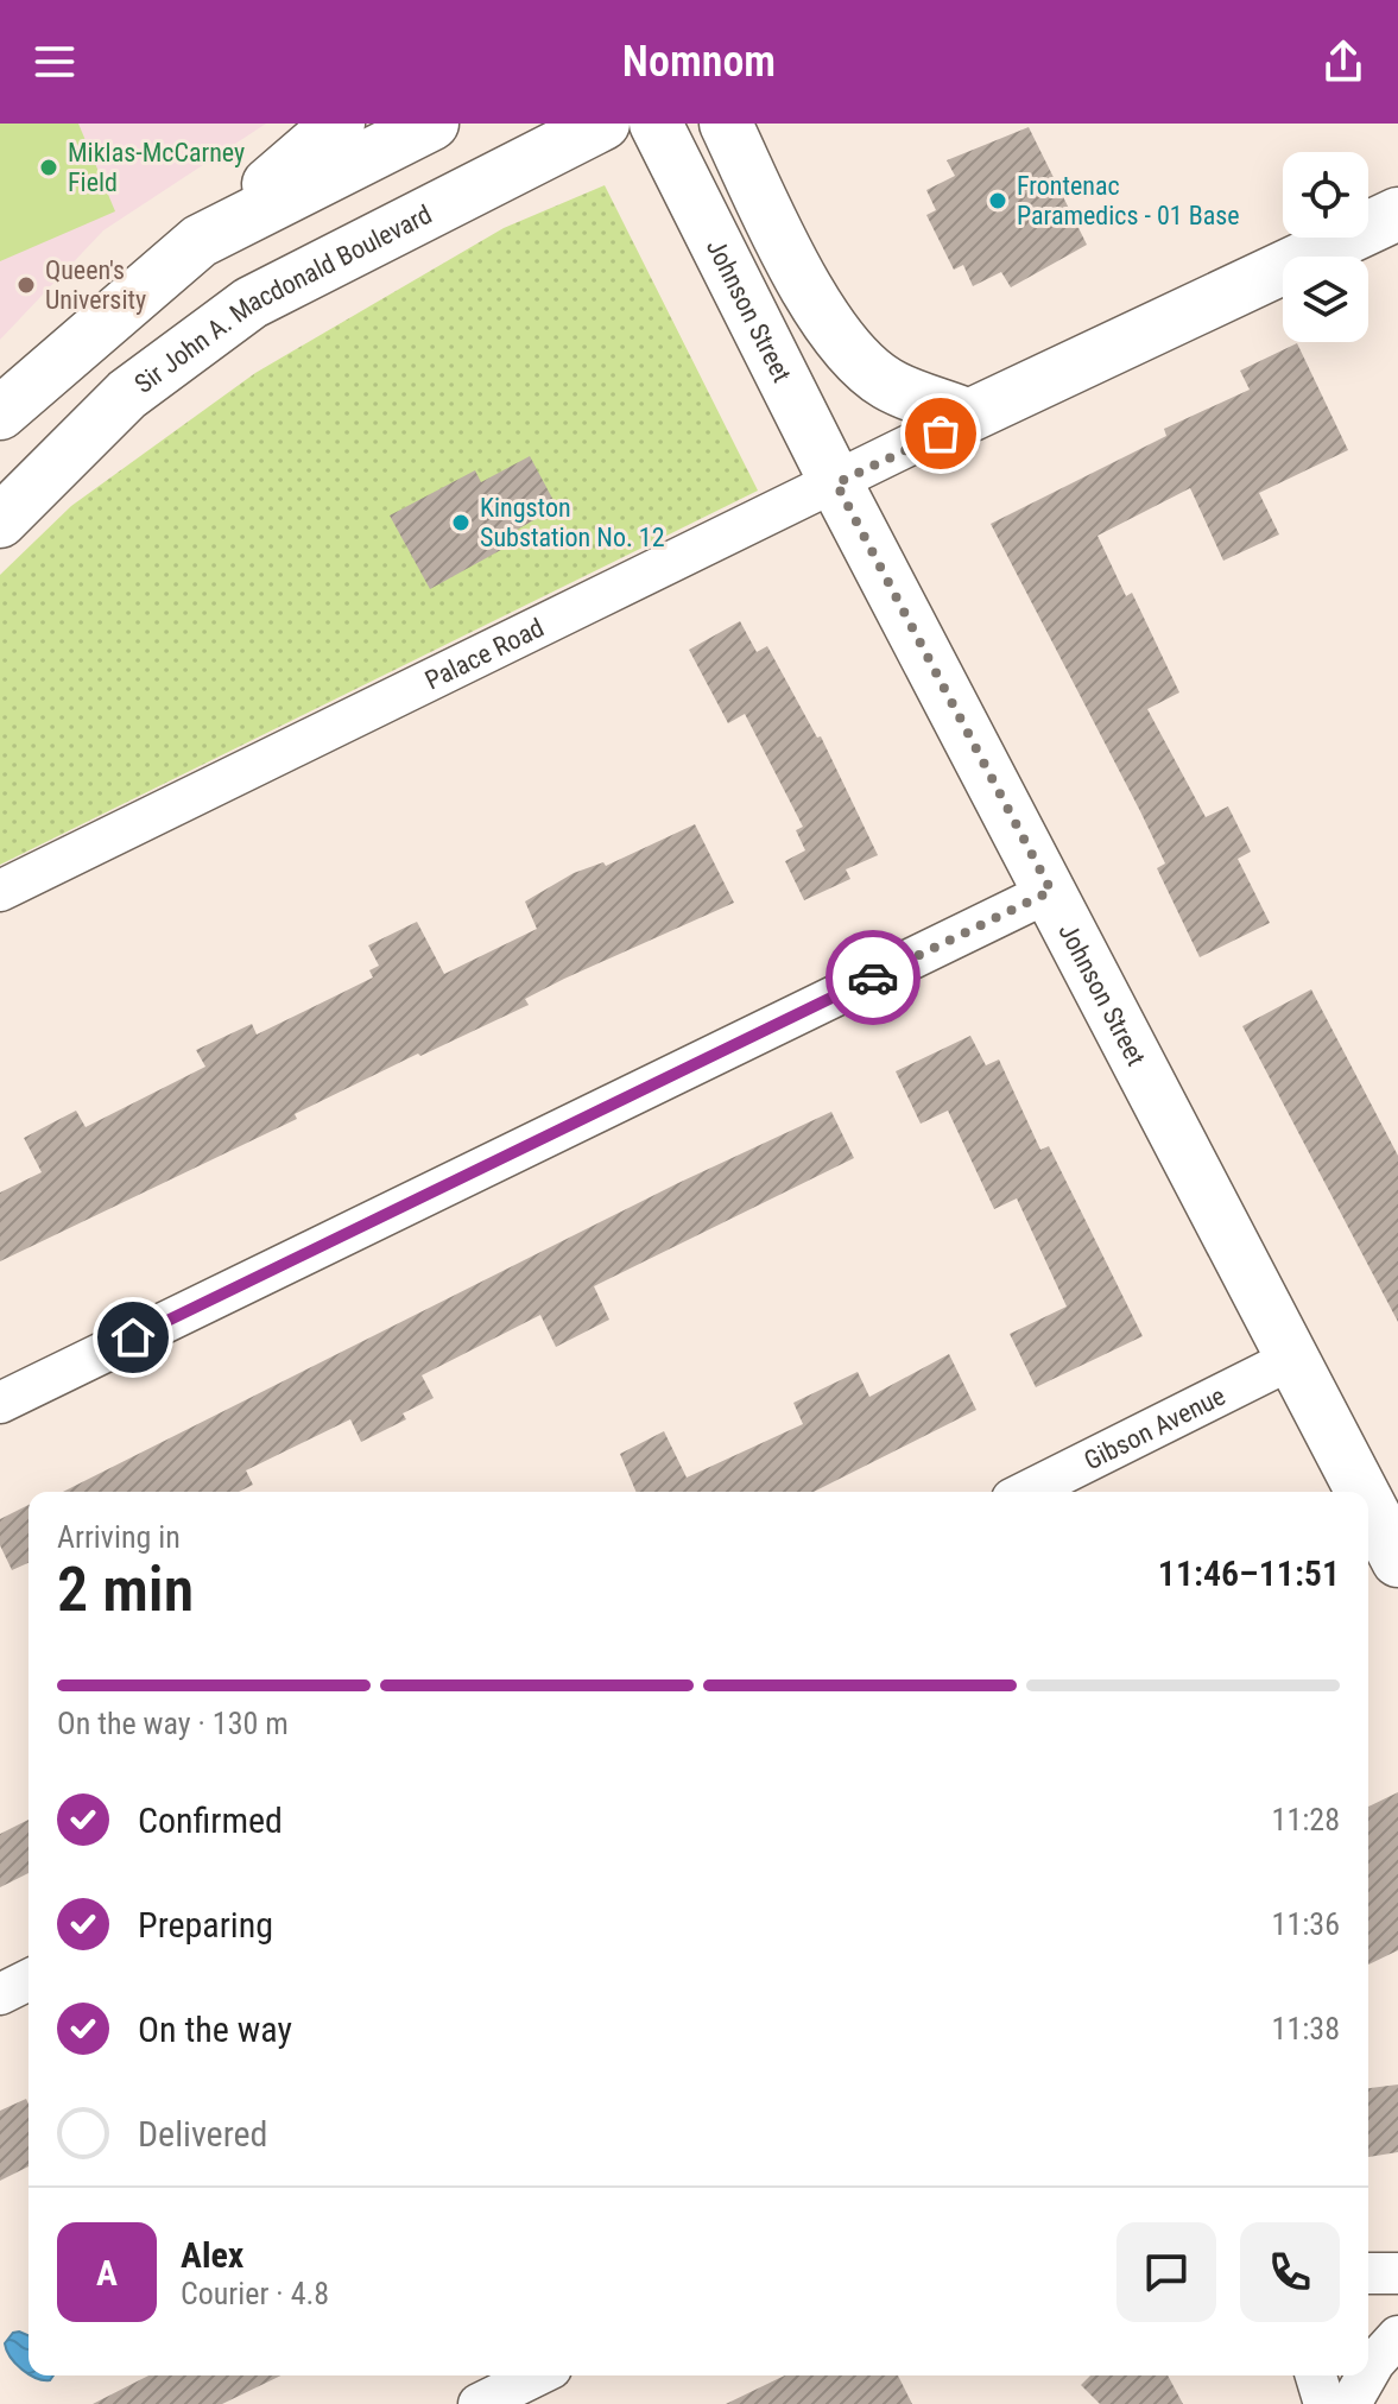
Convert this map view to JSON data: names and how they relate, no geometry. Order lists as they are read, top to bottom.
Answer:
{
  "streets": {
    "main road": ["Sir John A. Macdonald Boulevard", "Johnson Street"],
    "street": ["Palace Road", "Gibson Avenue"]
  },
  "crossings": [
    ["Johnson Street", "Palace Road"],
    ["Johnson Street", "Gibson Avenue"]
  ],
  "places": [
    "Miklas-McCarney Field",
    "Frontenac Paramedics - 01 Base",
    "Queen's University",
    "Kingston Substation No. 12"
  ],
  "page": {
    "header": "Nomnom",
    "heading": ["2 min", "Arriving in", "11:46–11:51"],
    "panel": ["Alex", "Courier · 4.8"],
    "bar": "On the way · 130 m",
    "list": [
      ["Confirmed", "11:28"],
      ["Preparing", "11:36"],
      ["On the way", "11:38"],
      "Delivered"
    ],
    "round": "A"
  }
}
